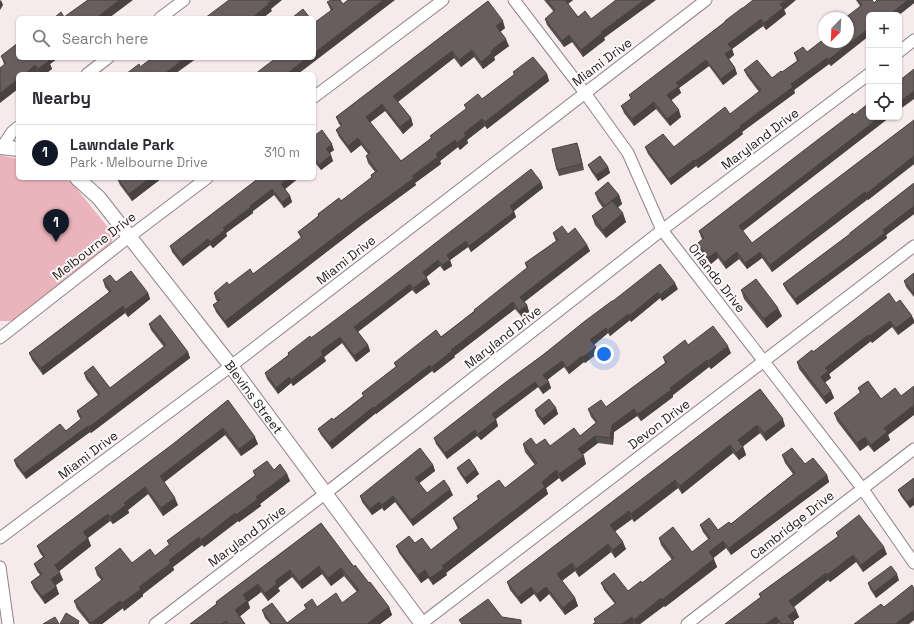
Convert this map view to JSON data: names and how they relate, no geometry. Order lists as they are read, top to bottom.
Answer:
{
  "streets": {
    "street": [
      "Miami Drive",
      "Maryland Drive",
      "Melbourne Drive",
      "Orlando Drive",
      "Blevins Street",
      "Devon Drive",
      "Cambridge Drive"
    ]
  },
  "crossings": [
    ["Miami Drive", "Orlando Drive"],
    ["Miami Drive", "Blevins Street"],
    ["Maryland Drive", "Orlando Drive"],
    ["Maryland Drive", "Blevins Street"],
    ["Melbourne Drive", "Blevins Street"],
    ["Orlando Drive", "Devon Drive"],
    ["Orlando Drive", "Cambridge Drive"],
    ["Blevins Street", "Devon Drive"]
  ],
  "north": "bottom left",
  "page": {
    "map_buttons": ["+", "−"],
    "search": "Search here",
    "heading": "Nearby",
    "list": [
      {
        "mark": "1",
        "name": "Lawndale Park",
        "note": "Park · Melbourne Drive",
        "value": "310 m"
      }
    ],
    "pins": "1"
  }
}
